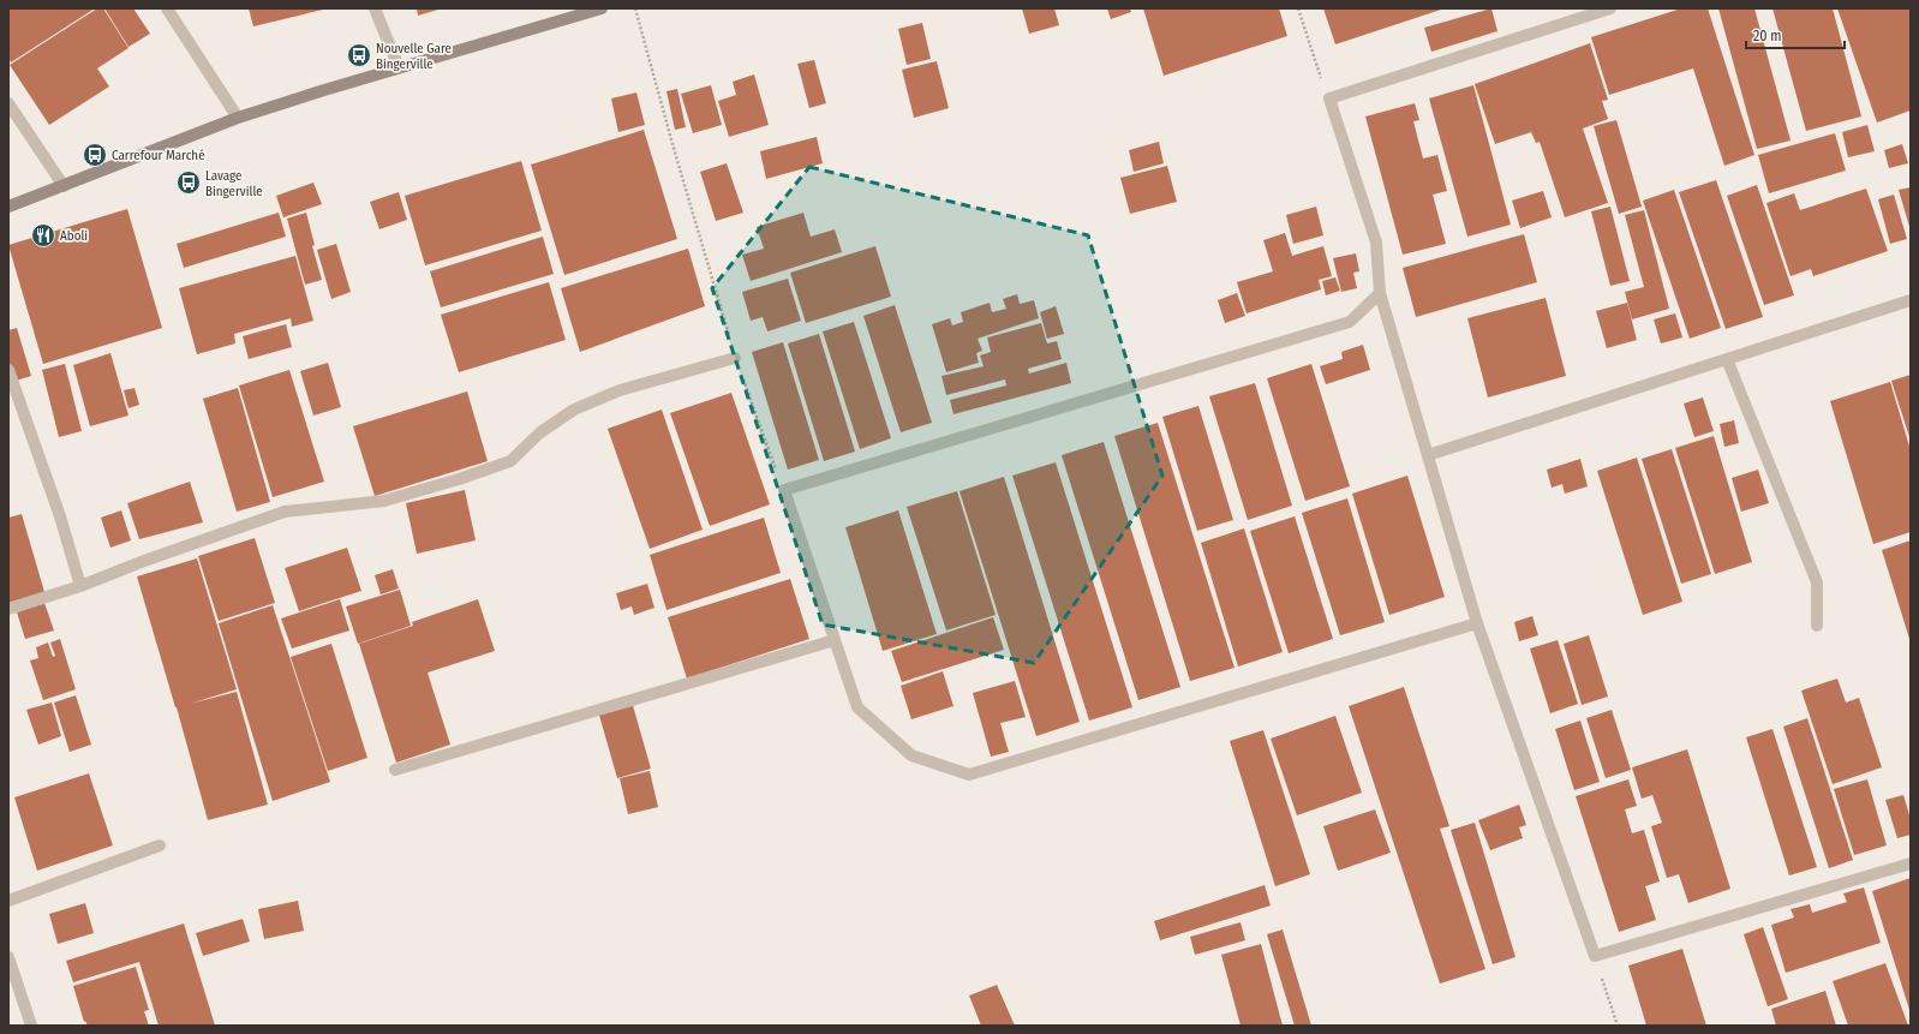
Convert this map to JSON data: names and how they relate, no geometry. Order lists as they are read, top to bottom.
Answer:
{
  "places": {
    "bus stop": ["Nouvelle Gare Bingerville", "Carrefour Marché", "Lavage Bingerville"],
    "restaurant": ["Aboli"]
  },
  "scale_bar": "20 m"
}
